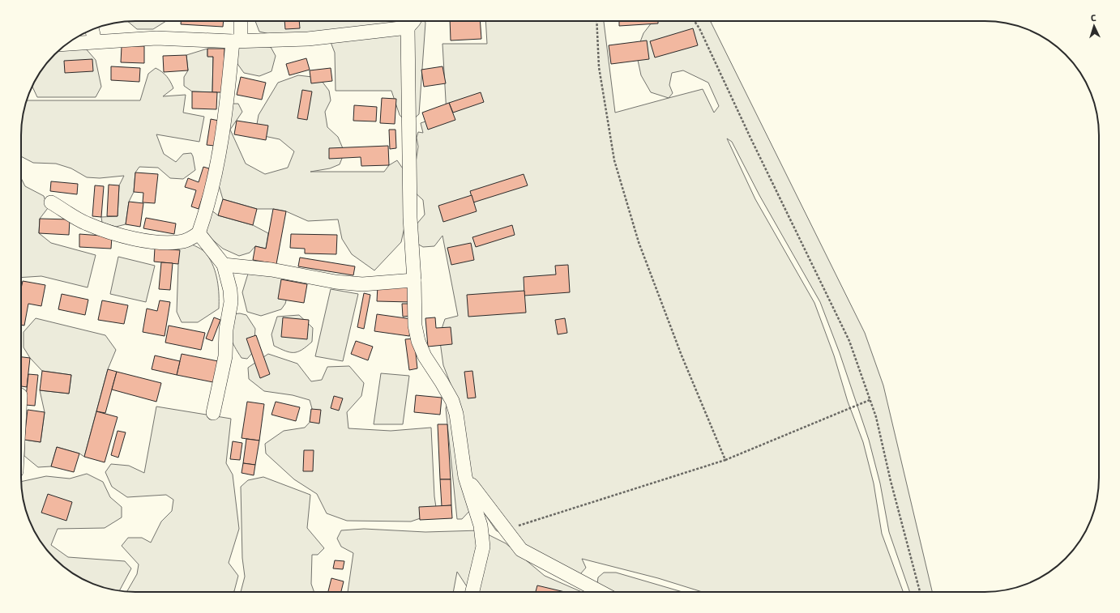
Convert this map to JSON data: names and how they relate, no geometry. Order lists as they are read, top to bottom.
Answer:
{
  "north": "top"
}
